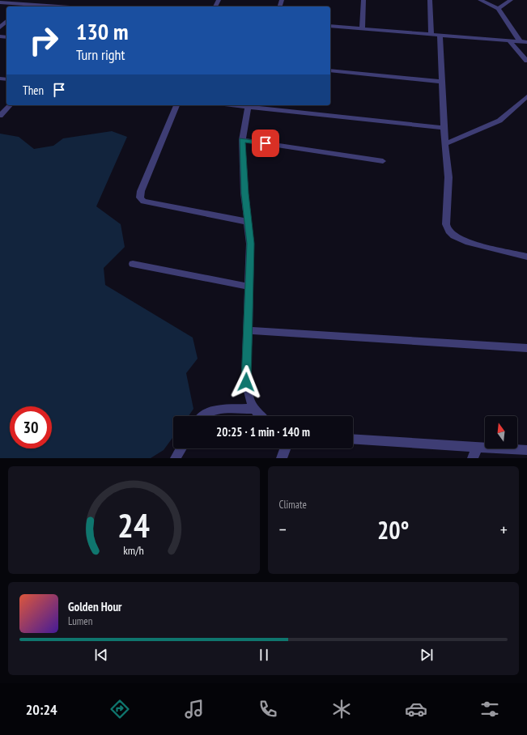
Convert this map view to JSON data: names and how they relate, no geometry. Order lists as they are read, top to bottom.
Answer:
{
  "north": "top",
  "page": {
    "turn": ["130 m", "Turn right"],
    "then": "Then",
    "limit": "30",
    "trip": "20:25 · 1 min · 140 m",
    "tile": "Climate",
    "heat": ["−", "20°", "+"],
    "song": ["Golden Hour", "Lumen"],
    "tabs": "20:24",
    "gauge": ["24", "km/h"]
  }
}
